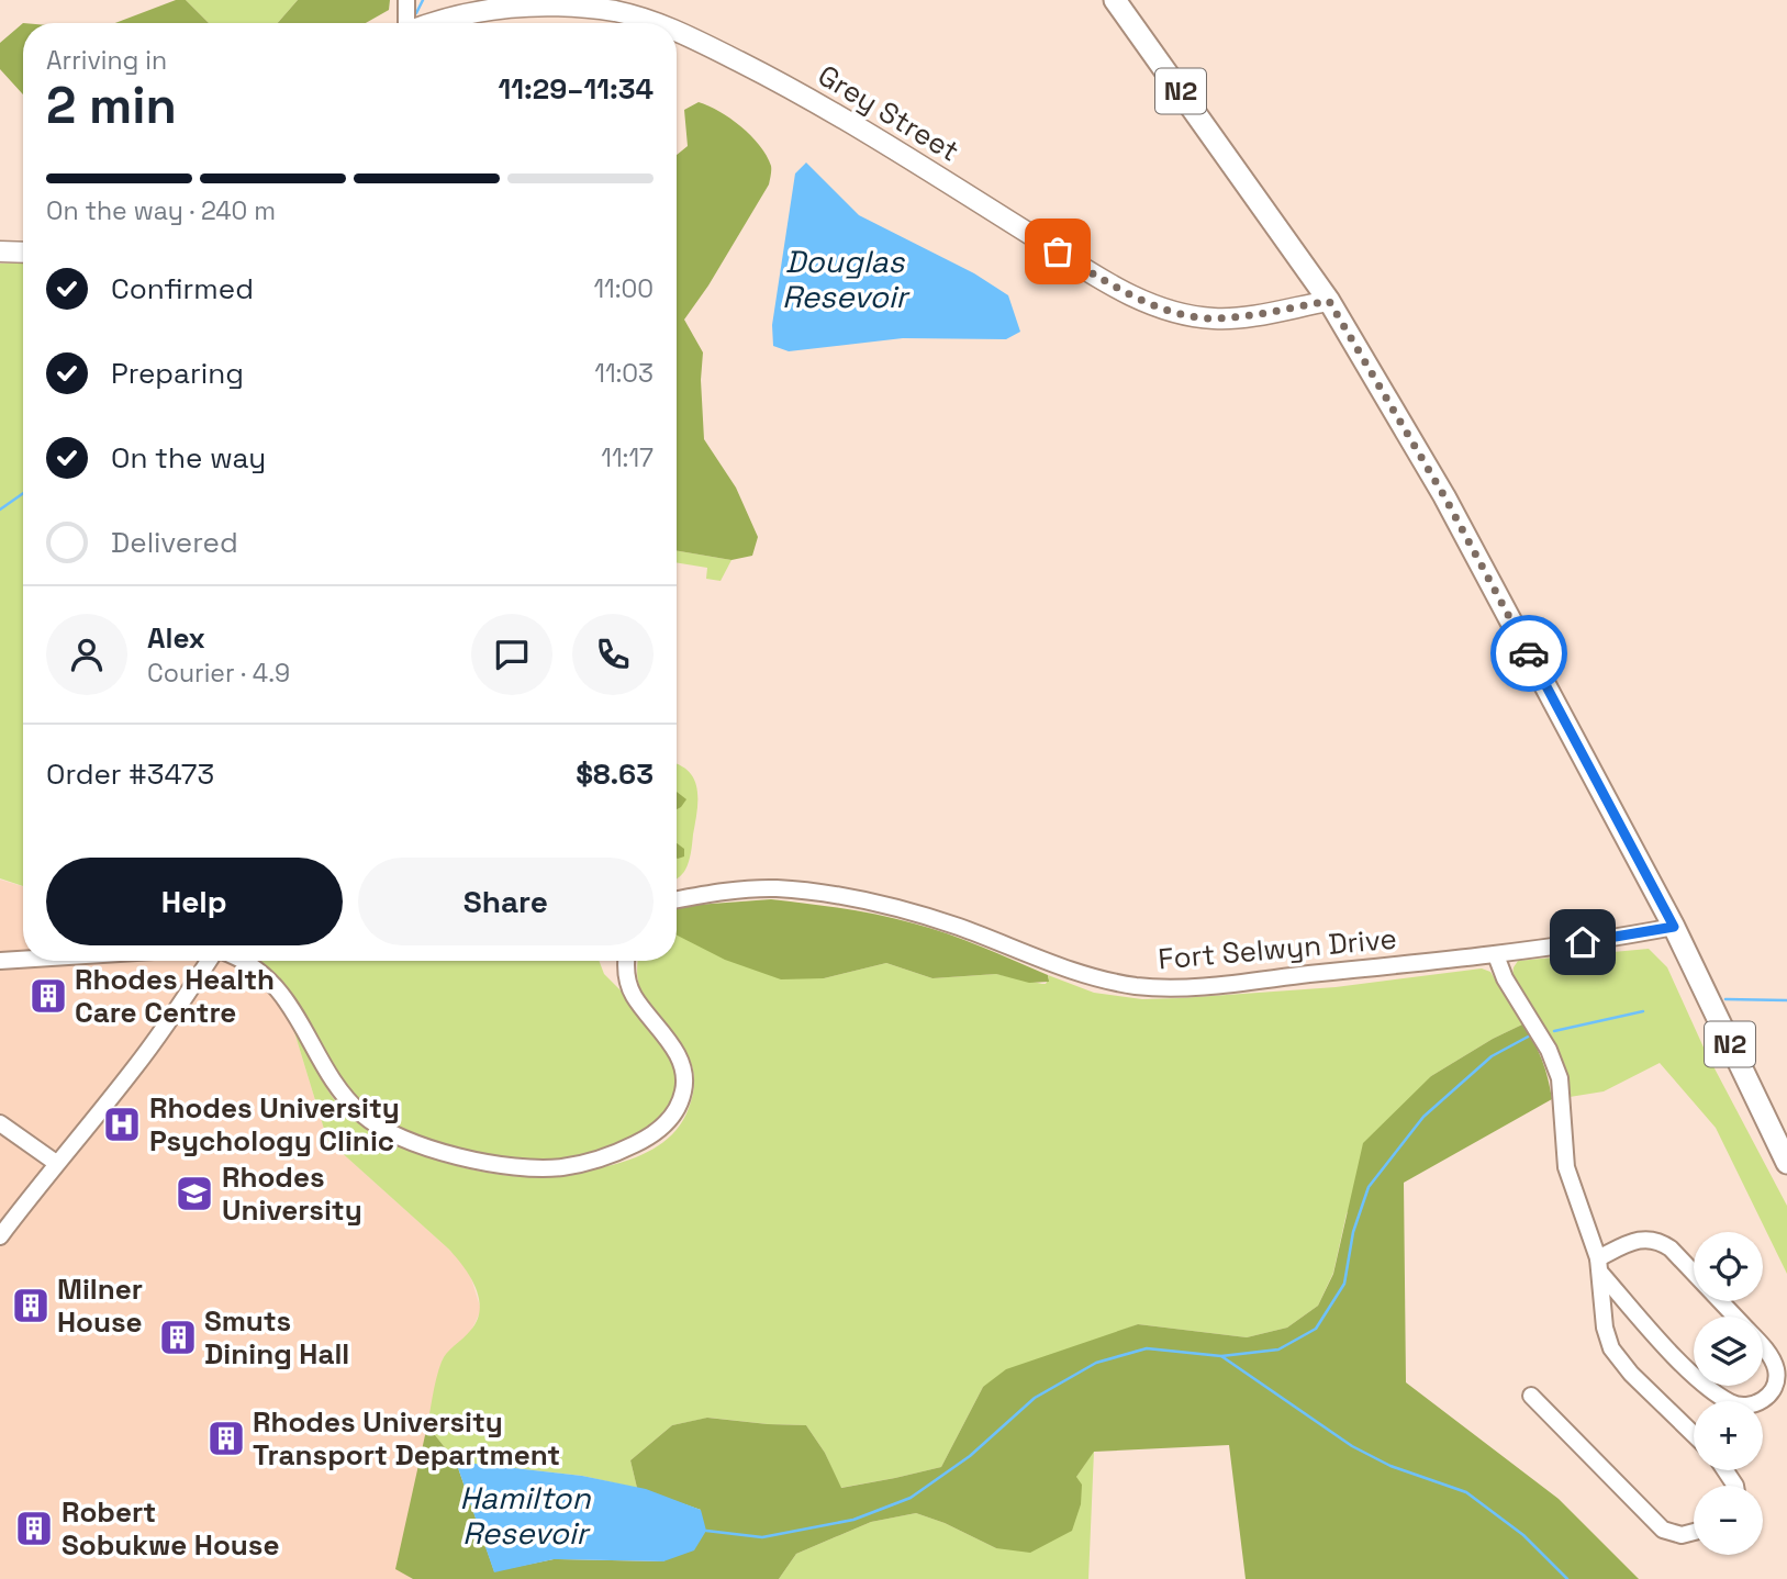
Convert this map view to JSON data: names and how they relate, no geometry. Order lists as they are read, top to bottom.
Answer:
{
  "streets": {
    "highway": ["N2"],
    "main road": ["Grey Street"],
    "street": ["Fort Selwyn Drive"]
  },
  "crossings": [
    ["N2", "Grey Street"],
    ["N2", "Fort Selwyn Drive"]
  ],
  "water": ["Douglas Resevoir", "Hamilton Resevoir"],
  "places": {
    "building": [
      "Rhodes Health Care Centre",
      "Milner House",
      "Smuts Dining Hall",
      "Rhodes University Transport Department",
      "Robert Sobukwe House"
    ],
    "hospital": ["Rhodes University Psychology Clinic"],
    "school or university": ["Rhodes University"]
  },
  "page": {
    "heading": ["2 min", "Arriving in", "11:29–11:34"],
    "panel": [
      "Alex",
      "Courier · 4.9",
      "Order #3473",
      "$8.63"
    ],
    "bar": "On the way · 240 m",
    "list": [
      ["Confirmed", "11:00"],
      ["Preparing", "11:03"],
      ["On the way", "11:17"],
      "Delivered"
    ],
    "buttons": ["Help", "Share"],
    "map_buttons": ["+", "−"]
  }
}
